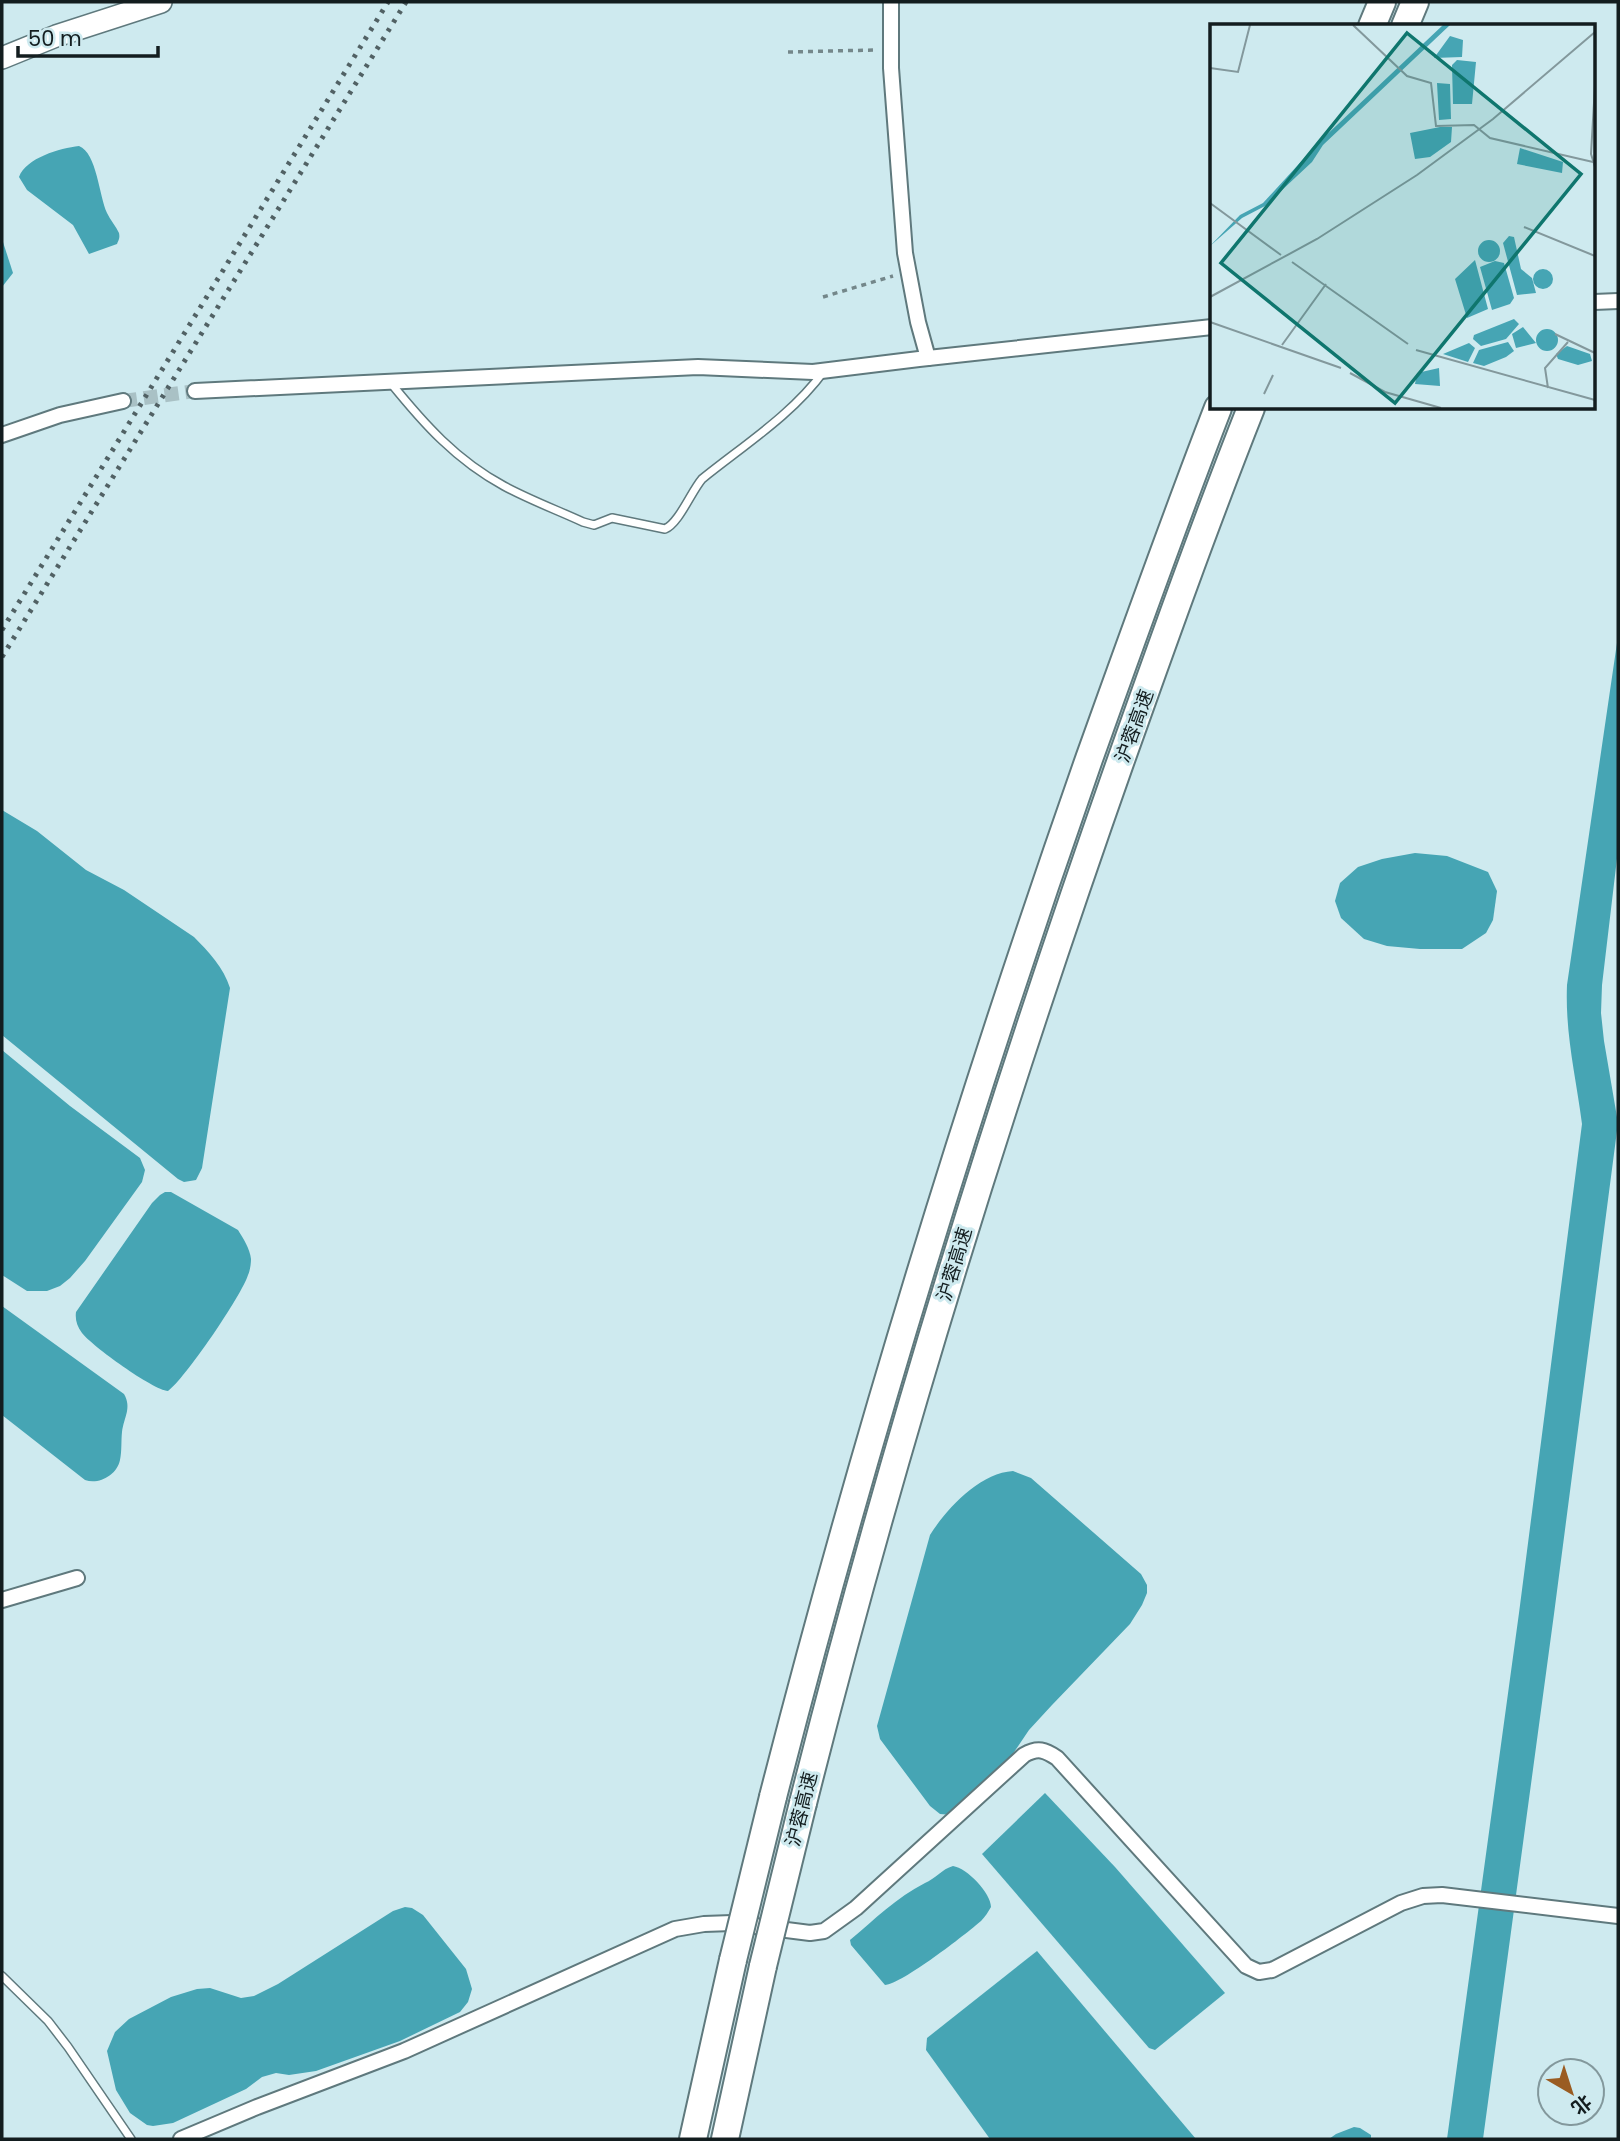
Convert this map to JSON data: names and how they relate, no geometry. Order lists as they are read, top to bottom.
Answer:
{
  "streets": {
    "highway": ["沪蓉高速"]
  },
  "scale_bar": "50 m",
  "north": "bottom right"
}
